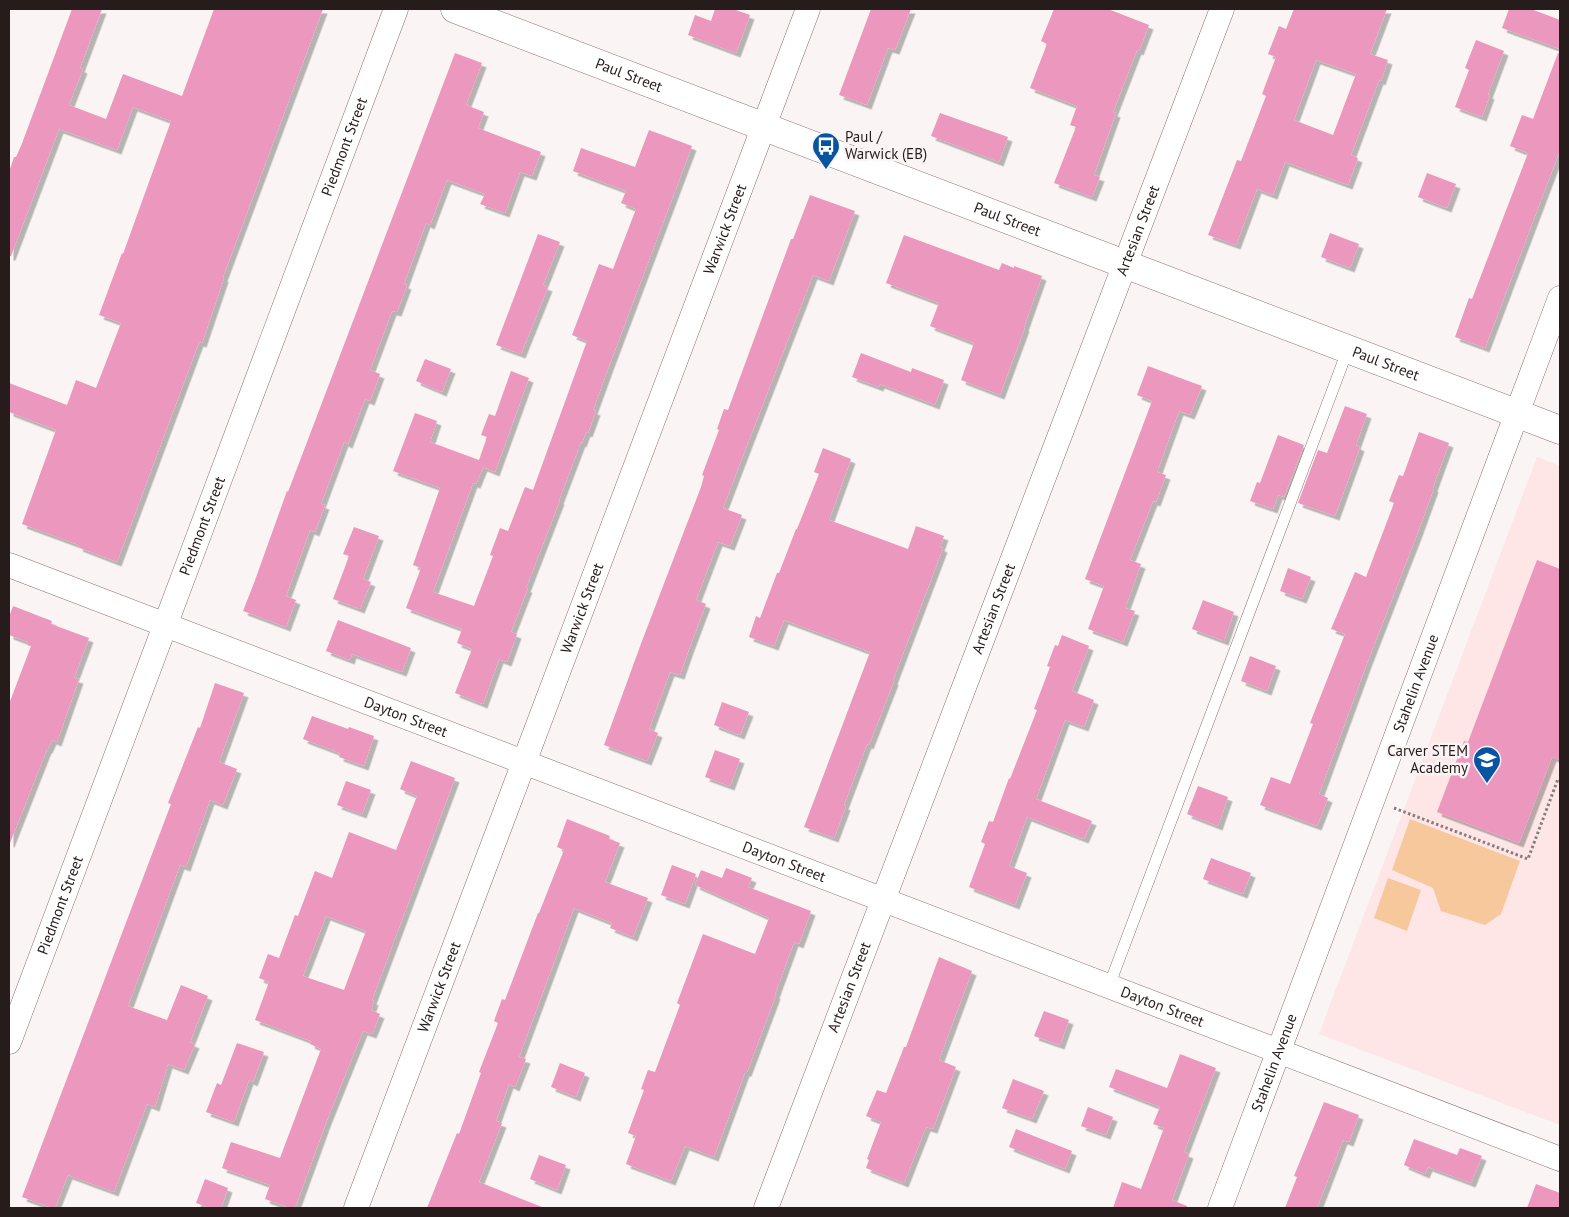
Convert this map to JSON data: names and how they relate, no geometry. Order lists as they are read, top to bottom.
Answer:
{
  "streets": {
    "street": [
      "Paul Street",
      "Piedmont Street",
      "Warwick Street",
      "Artesian Street",
      "Stahelin Avenue",
      "Dayton Street"
    ]
  },
  "crossings": [
    ["Paul Street", "Warwick Street"],
    ["Paul Street", "Artesian Street"],
    ["Paul Street", "Stahelin Avenue"],
    ["Piedmont Street", "Dayton Street"],
    ["Warwick Street", "Dayton Street"],
    ["Artesian Street", "Dayton Street"],
    ["Stahelin Avenue", "Dayton Street"]
  ],
  "places": {
    "bus stop": ["Paul / Warwick (EB)"],
    "school or university": ["Carver STEM Academy"]
  }
}
